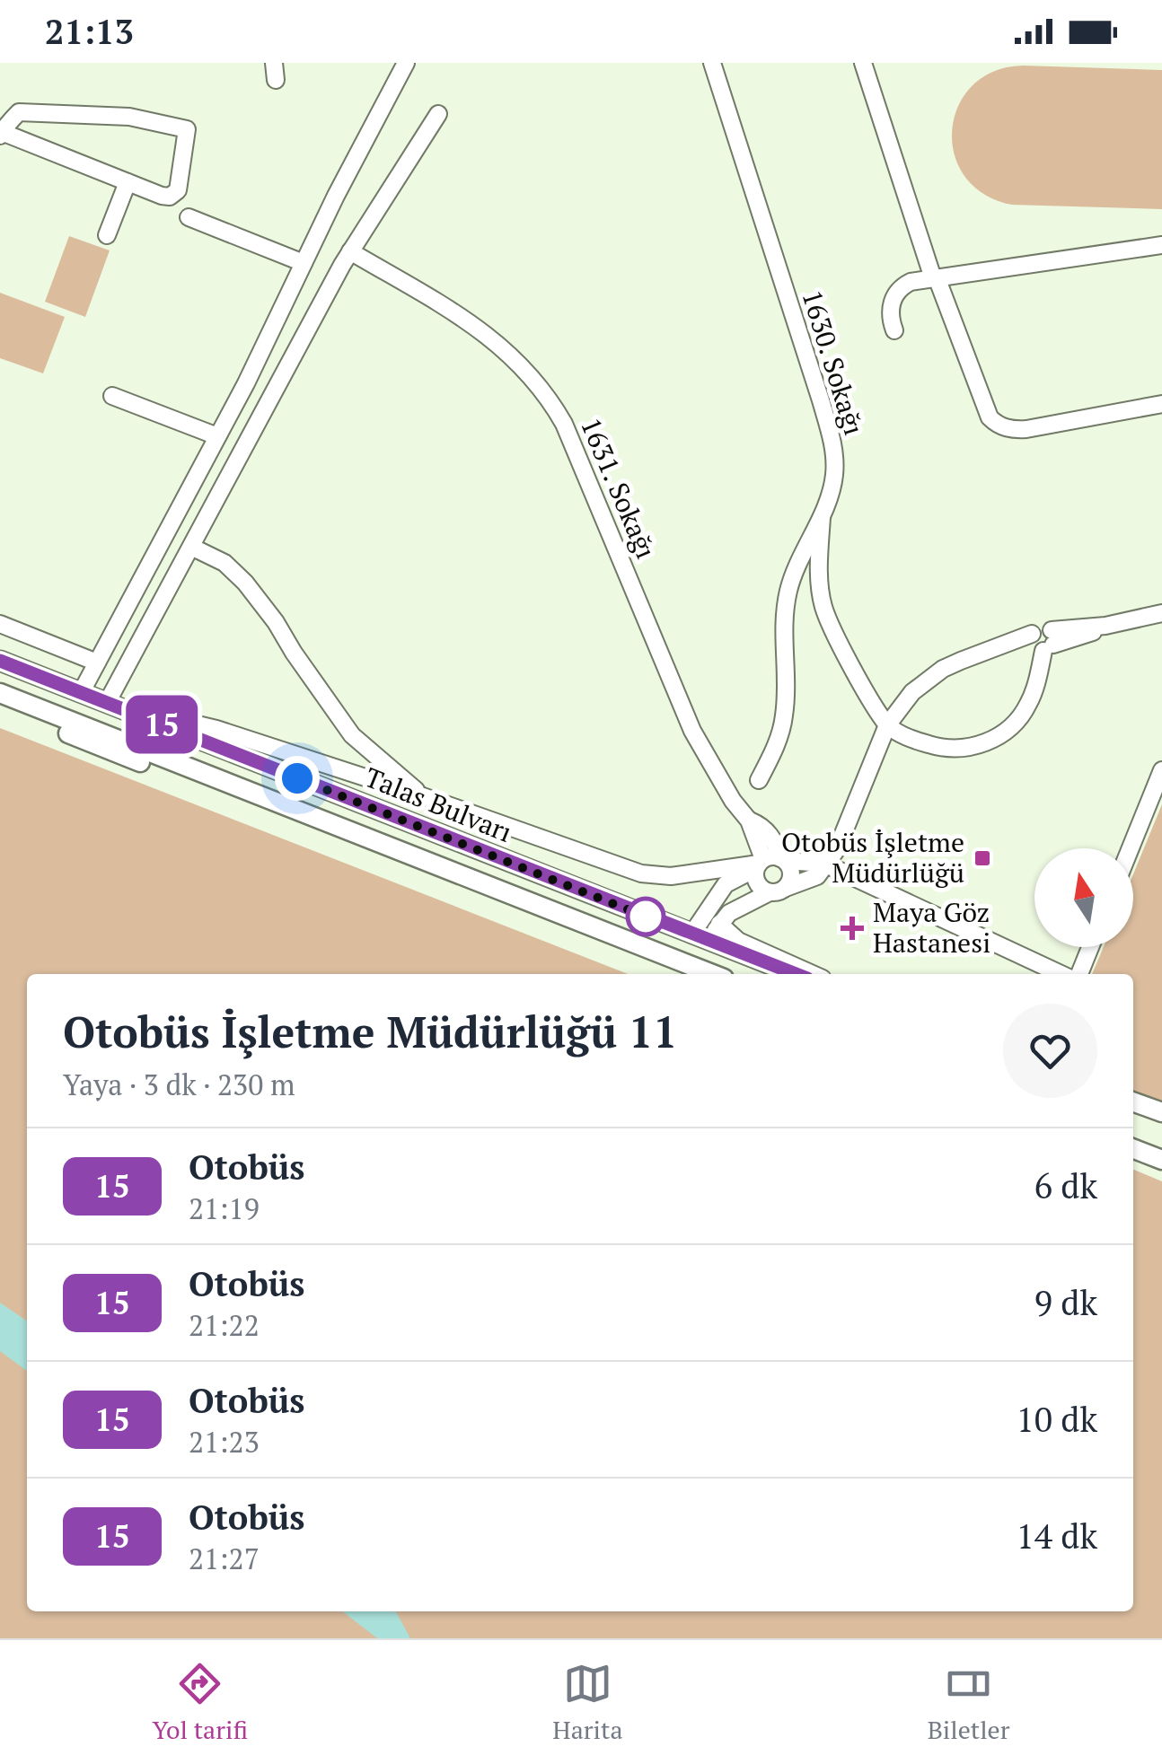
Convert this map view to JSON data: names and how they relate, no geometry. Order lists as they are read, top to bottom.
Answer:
{
  "streets": {
    "main road": ["Talas Bulvarı"],
    "street": ["1630. Sokağı", "1631. Sokağı"]
  },
  "places": {
    "transit": ["Otobüs İşletme Müdürlüğü"],
    "health": ["Maya Göz Hastanesi"]
  },
  "lines": ["bus line 15"],
  "north": "top",
  "page": {
    "status": "21:13",
    "on_map": "15",
    "heading": ["Otobüs İşletme Müdürlüğü 11", "Yaya · 3 dk · 230 m"],
    "list": [
      {
        "mark": "15",
        "name": "Otobüs",
        "note": "21:19",
        "value": "6 dk"
      },
      {
        "mark": "15",
        "name": "Otobüs",
        "note": "21:22",
        "value": "9 dk"
      },
      {
        "mark": "15",
        "name": "Otobüs",
        "note": "21:23",
        "value": "10 dk"
      },
      {
        "mark": "15",
        "name": "Otobüs",
        "note": "21:27",
        "value": "14 dk"
      }
    ],
    "tabs": ["Yol tarifi", "Harita", "Biletler"]
  }
}
